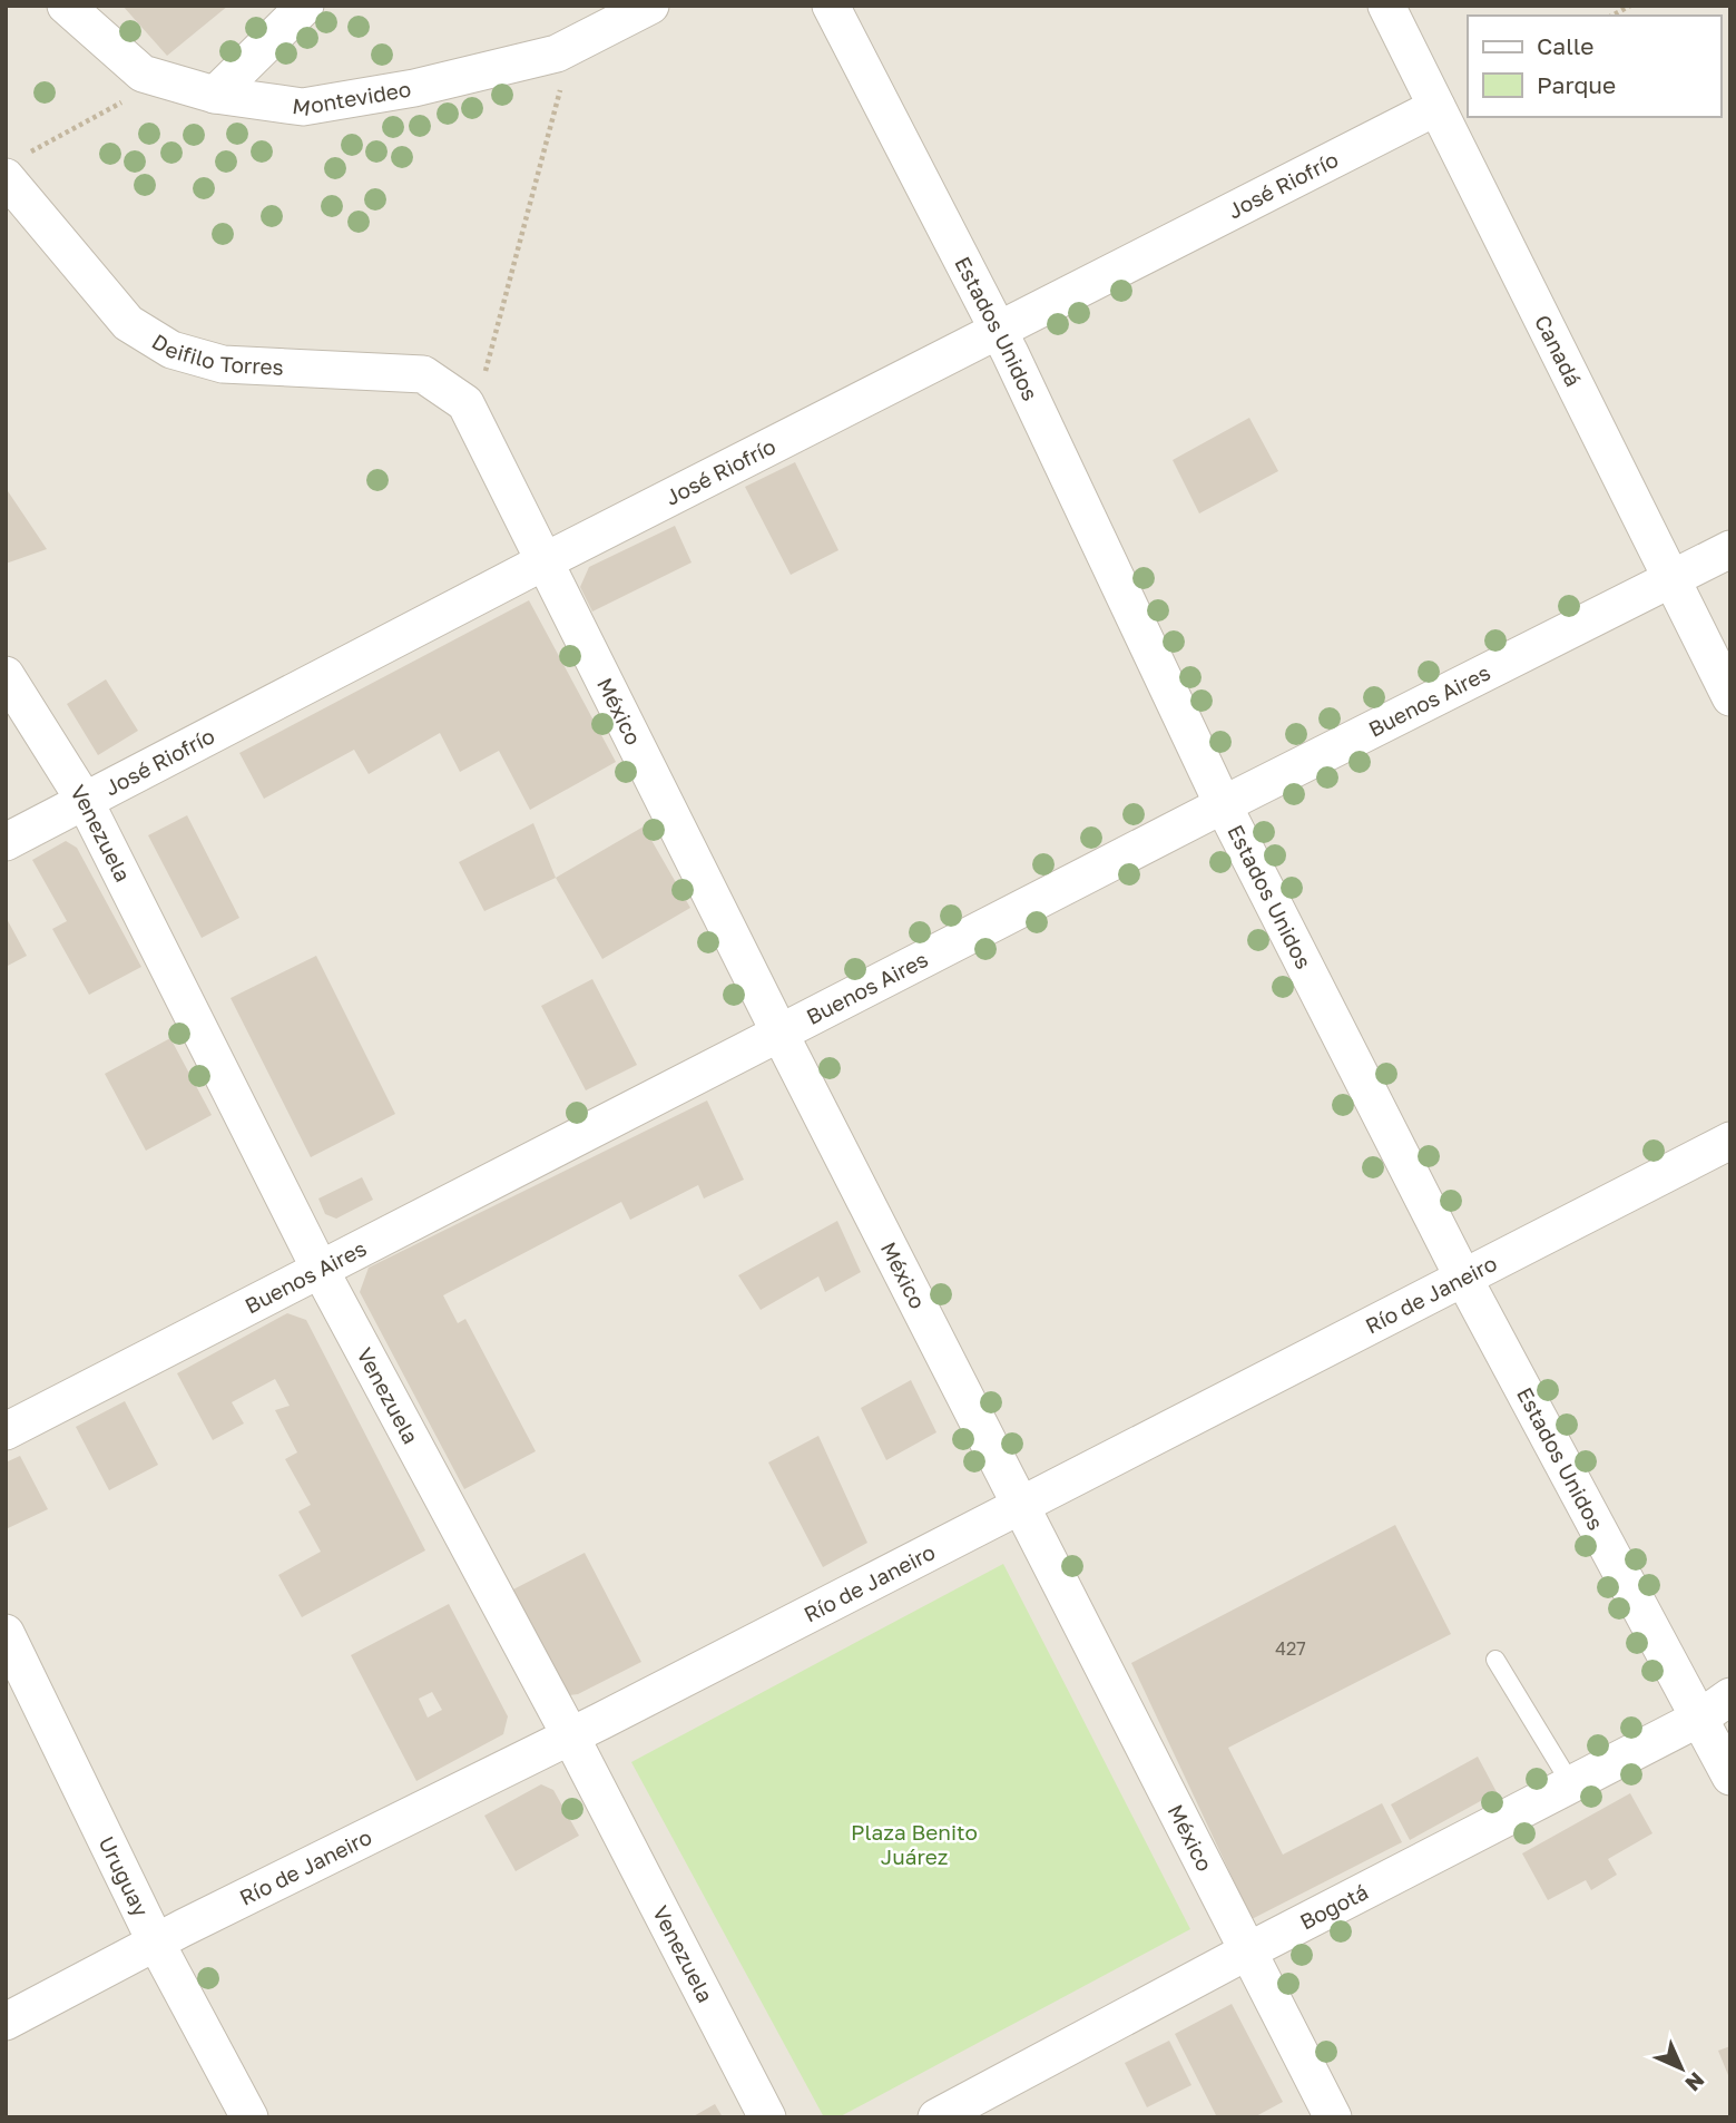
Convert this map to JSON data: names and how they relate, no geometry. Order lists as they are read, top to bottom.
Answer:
{
  "streets": {
    "street": [
      "Montevideo",
      "José Riofrío",
      "Estados Unidos",
      "Deifilo Torres",
      "Canadá",
      "Buenos Aires",
      "México",
      "Venezuela",
      "Río de Janeiro",
      "Uruguay",
      "Bogotá"
    ]
  },
  "crossings": [
    ["José Riofrío", "Estados Unidos"],
    ["José Riofrío", "Canadá"],
    ["José Riofrío", "México"],
    ["José Riofrío", "Venezuela"],
    ["Estados Unidos", "Buenos Aires"],
    ["Estados Unidos", "Río de Janeiro"],
    ["Estados Unidos", "Bogotá"],
    ["Deifilo Torres", "México"],
    ["Canadá", "Buenos Aires"],
    ["Buenos Aires", "México"],
    ["Buenos Aires", "Venezuela"],
    ["México", "Río de Janeiro"],
    ["México", "Bogotá"],
    ["Venezuela", "Río de Janeiro"],
    ["Río de Janeiro", "Uruguay"]
  ],
  "parks": ["Plaza Benito Juárez"],
  "house_numbers": ["427"],
  "legend": ["Calle", "Parque"],
  "north": "bottom right"
}
